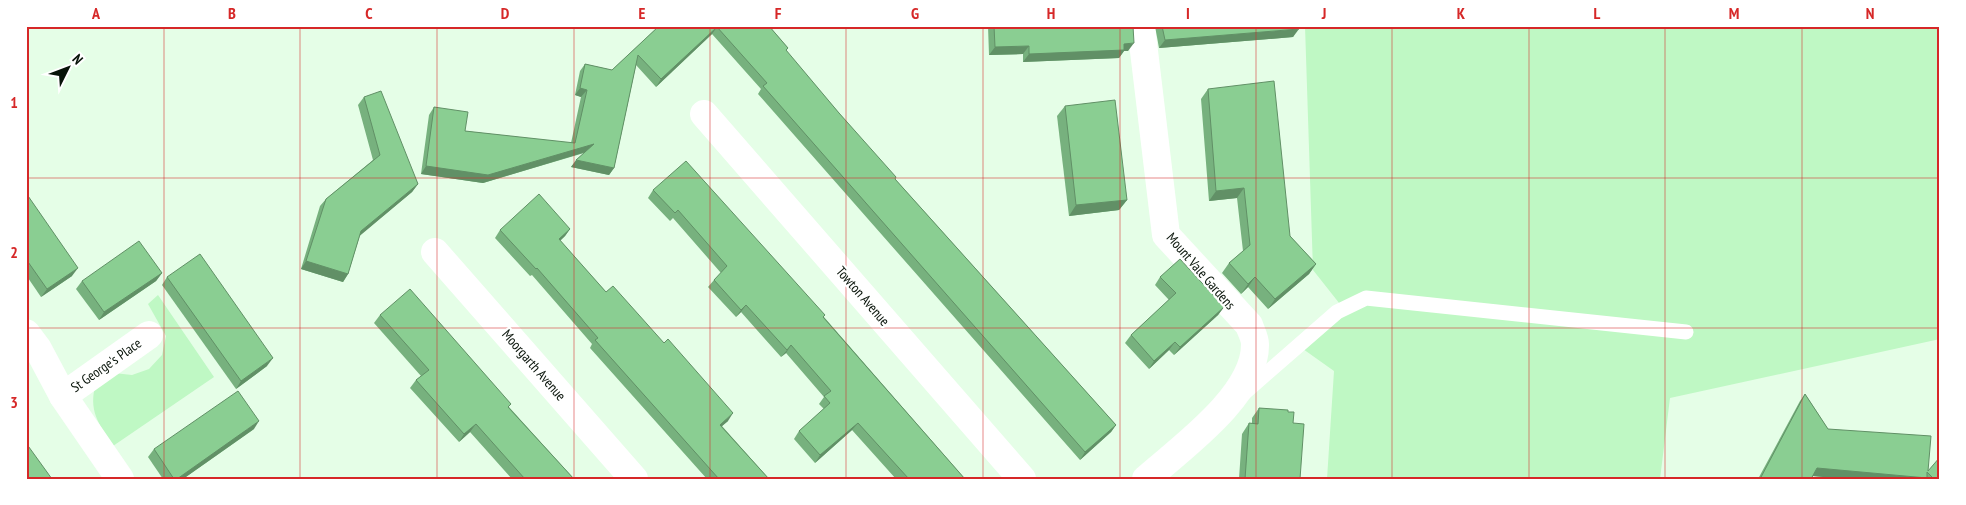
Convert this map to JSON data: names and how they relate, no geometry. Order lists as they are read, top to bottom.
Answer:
{
  "streets": {
    "street": [
      "Mount Vale Gardens",
      "Towton Avenue",
      "St George's Place",
      "Moorgarth Avenue"
    ]
  },
  "north": "top right",
  "grid": {
    "columns": [
      "A",
      "B",
      "C",
      "D",
      "E",
      "F",
      "G",
      "H",
      "I",
      "J",
      "K",
      "L",
      "M",
      "N"
    ],
    "rows": ["1", "2", "3"]
  }
}
